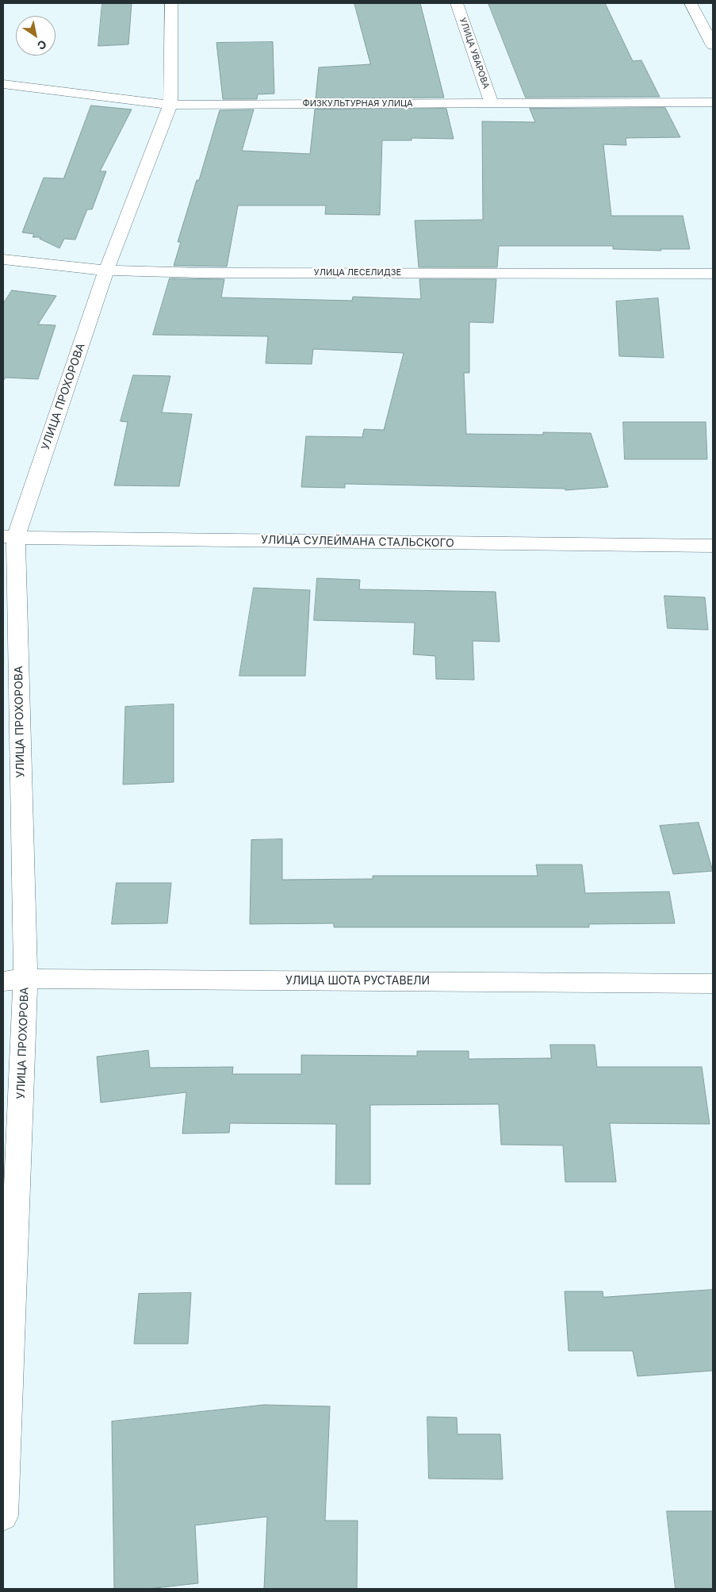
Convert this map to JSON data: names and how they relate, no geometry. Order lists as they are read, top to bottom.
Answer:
{
  "streets": {
    "street": [
      "УЛИЦА УВАРОВА",
      "ФИЗКУЛЬТУРНАЯ УЛИЦА",
      "УЛИЦА ЛЕСЕЛИДЗЕ",
      "УЛИЦА ПРОХОРОВА",
      "УЛИЦА СУЛЕЙМАНА СТАЛЬСКОГО",
      "УЛИЦА ШОТА РУСТАВЕЛИ"
    ]
  },
  "crossings": [
    ["УЛИЦА УВАРОВА", "ФИЗКУЛЬТУРНАЯ УЛИЦА"],
    ["ФИЗКУЛЬТУРНАЯ УЛИЦА", "УЛИЦА ПРОХОРОВА"],
    ["УЛИЦА ЛЕСЕЛИДЗЕ", "УЛИЦА ПРОХОРОВА"],
    ["УЛИЦА ПРОХОРОВА", "УЛИЦА СУЛЕЙМАНА СТАЛЬСКОГО"],
    ["УЛИЦА ПРОХОРОВА", "УЛИЦА ШОТА РУСТАВЕЛИ"]
  ],
  "north": "bottom right"
}
